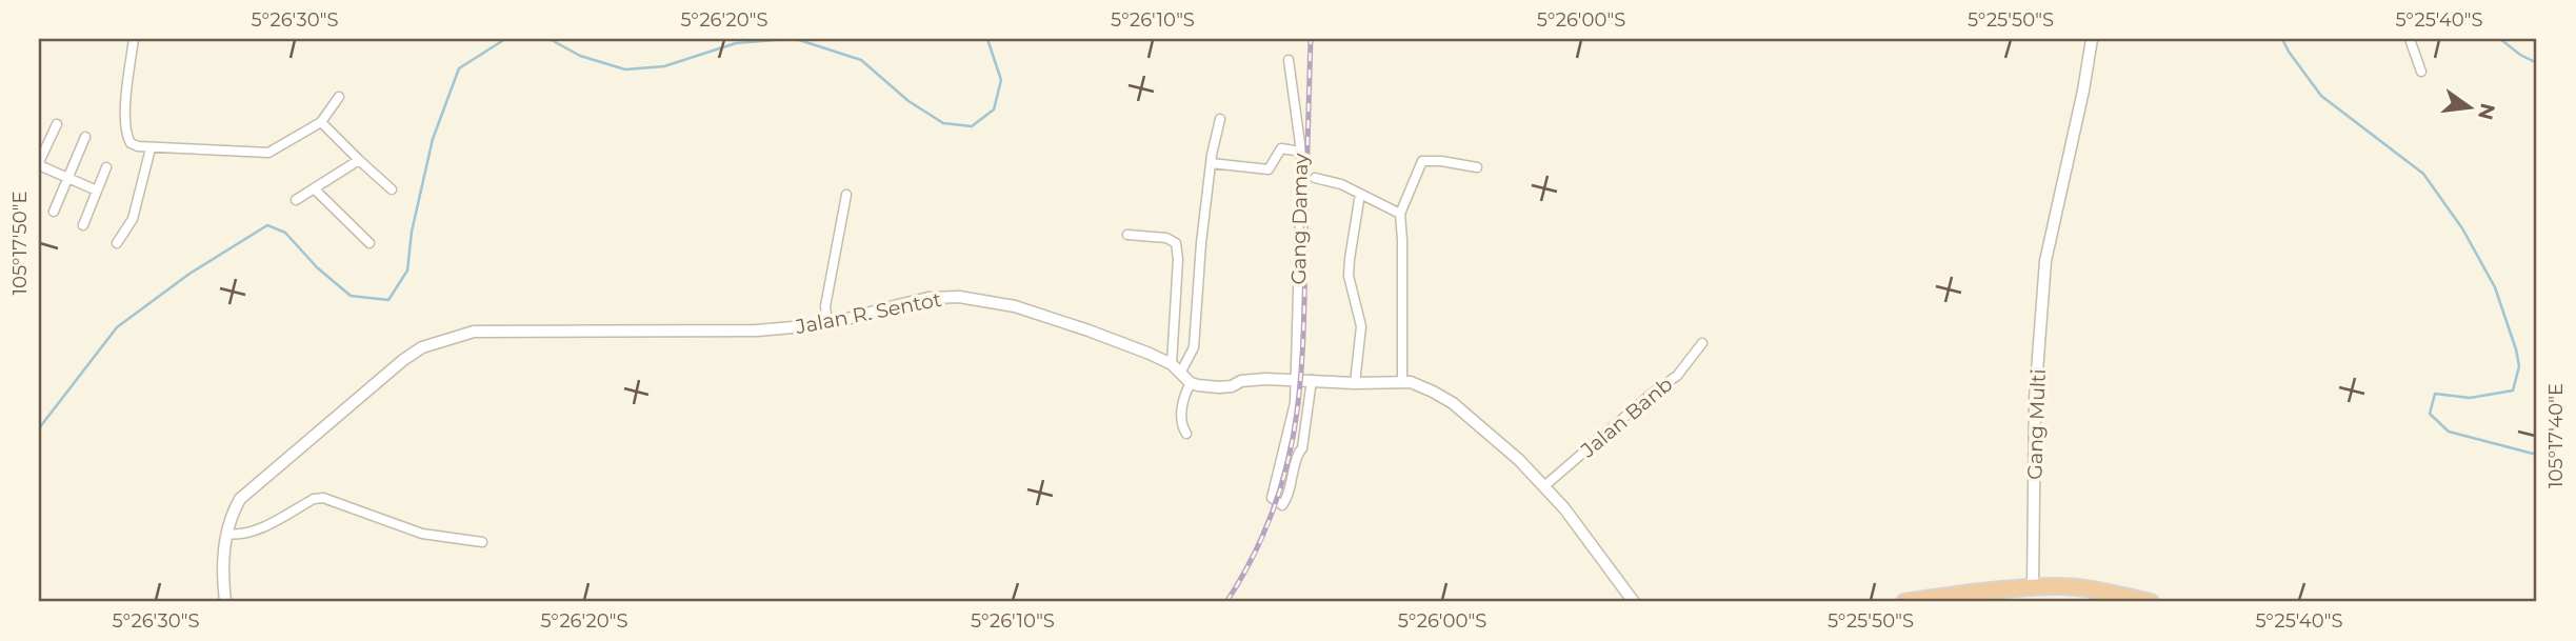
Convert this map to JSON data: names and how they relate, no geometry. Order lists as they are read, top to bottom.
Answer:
{
  "streets": {
    "street": [
      "Gang Damay",
      "Jalan R. Sentot",
      "Jalan Banb",
      "Gang Multi"
    ]
  },
  "north": "right",
  "coordinates": [
    "5°26'30\"S",
    "5°26'20\"S",
    "5°26'10\"S",
    "5°26'00\"S",
    "5°25'50\"S",
    "5°25'40\"S",
    "105°17'50\"E",
    "105°17'40\"E"
  ]
}
